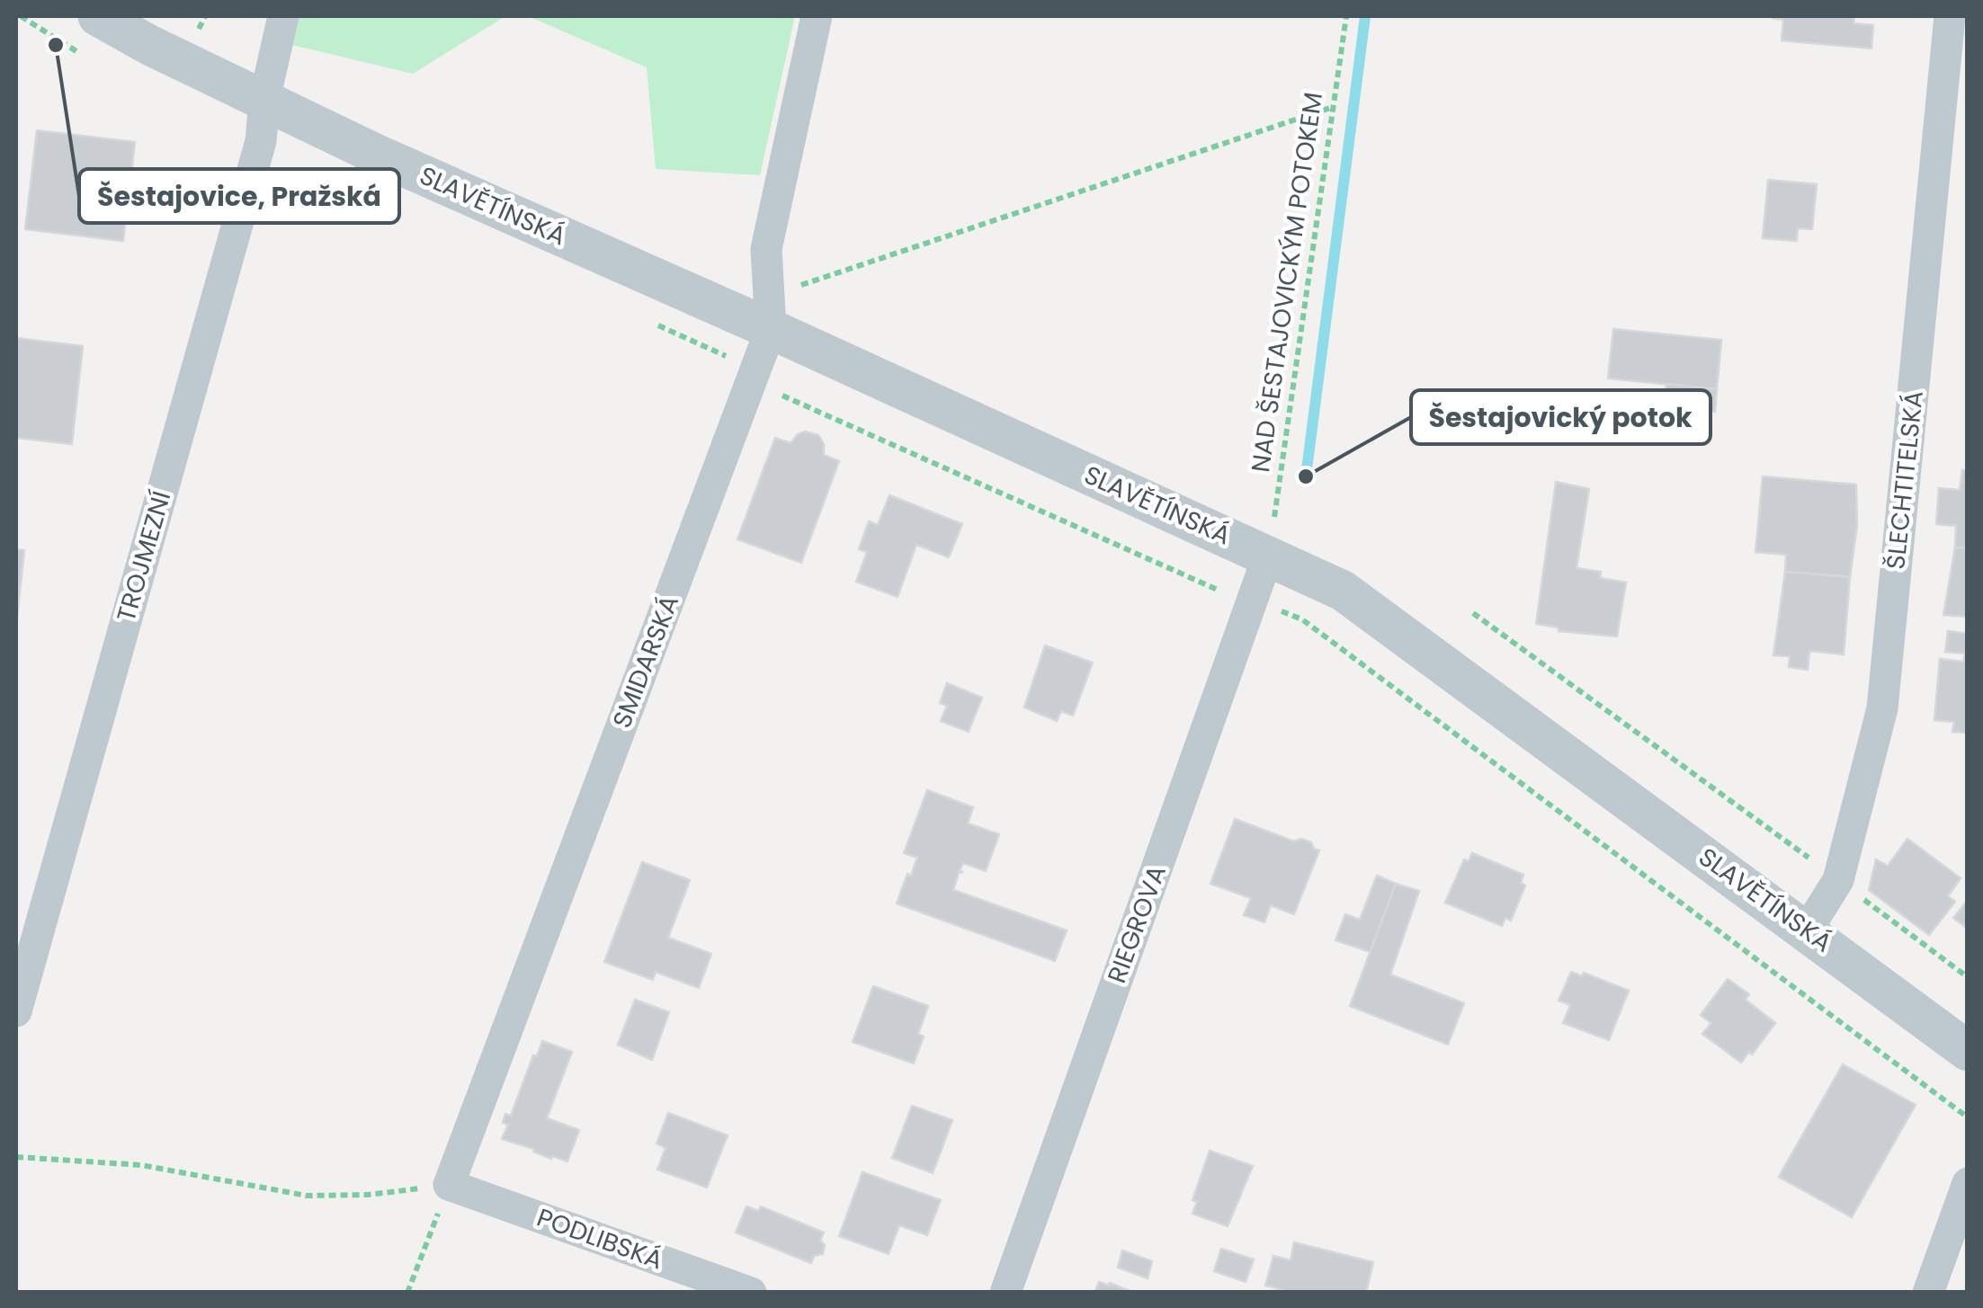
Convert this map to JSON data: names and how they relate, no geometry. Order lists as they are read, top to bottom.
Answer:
{
  "streets": {
    "street": [
      "SLAVĚTÍNSKÁ",
      "ŠLECHTITELSKÁ",
      "TROJMEZNÍ",
      "SMIDARSKÁ",
      "RIEGROVA",
      "PODLIBSKÁ"
    ],
    "path": ["NAD ŠESTAJOVICKÝM POTOKEM"]
  },
  "crossings": [
    ["SLAVĚTÍNSKÁ", "NAD ŠESTAJOVICKÝM POTOKEM"],
    ["SLAVĚTÍNSKÁ", "ŠLECHTITELSKÁ"],
    ["SLAVĚTÍNSKÁ", "TROJMEZNÍ"],
    ["SLAVĚTÍNSKÁ", "SMIDARSKÁ"],
    ["SLAVĚTÍNSKÁ", "RIEGROVA"],
    ["NAD ŠESTAJOVICKÝM POTOKEM", "RIEGROVA"],
    ["SMIDARSKÁ", "PODLIBSKÁ"]
  ],
  "places": ["Šestajovice, Pražská", "Šestajovický potok"]
}
